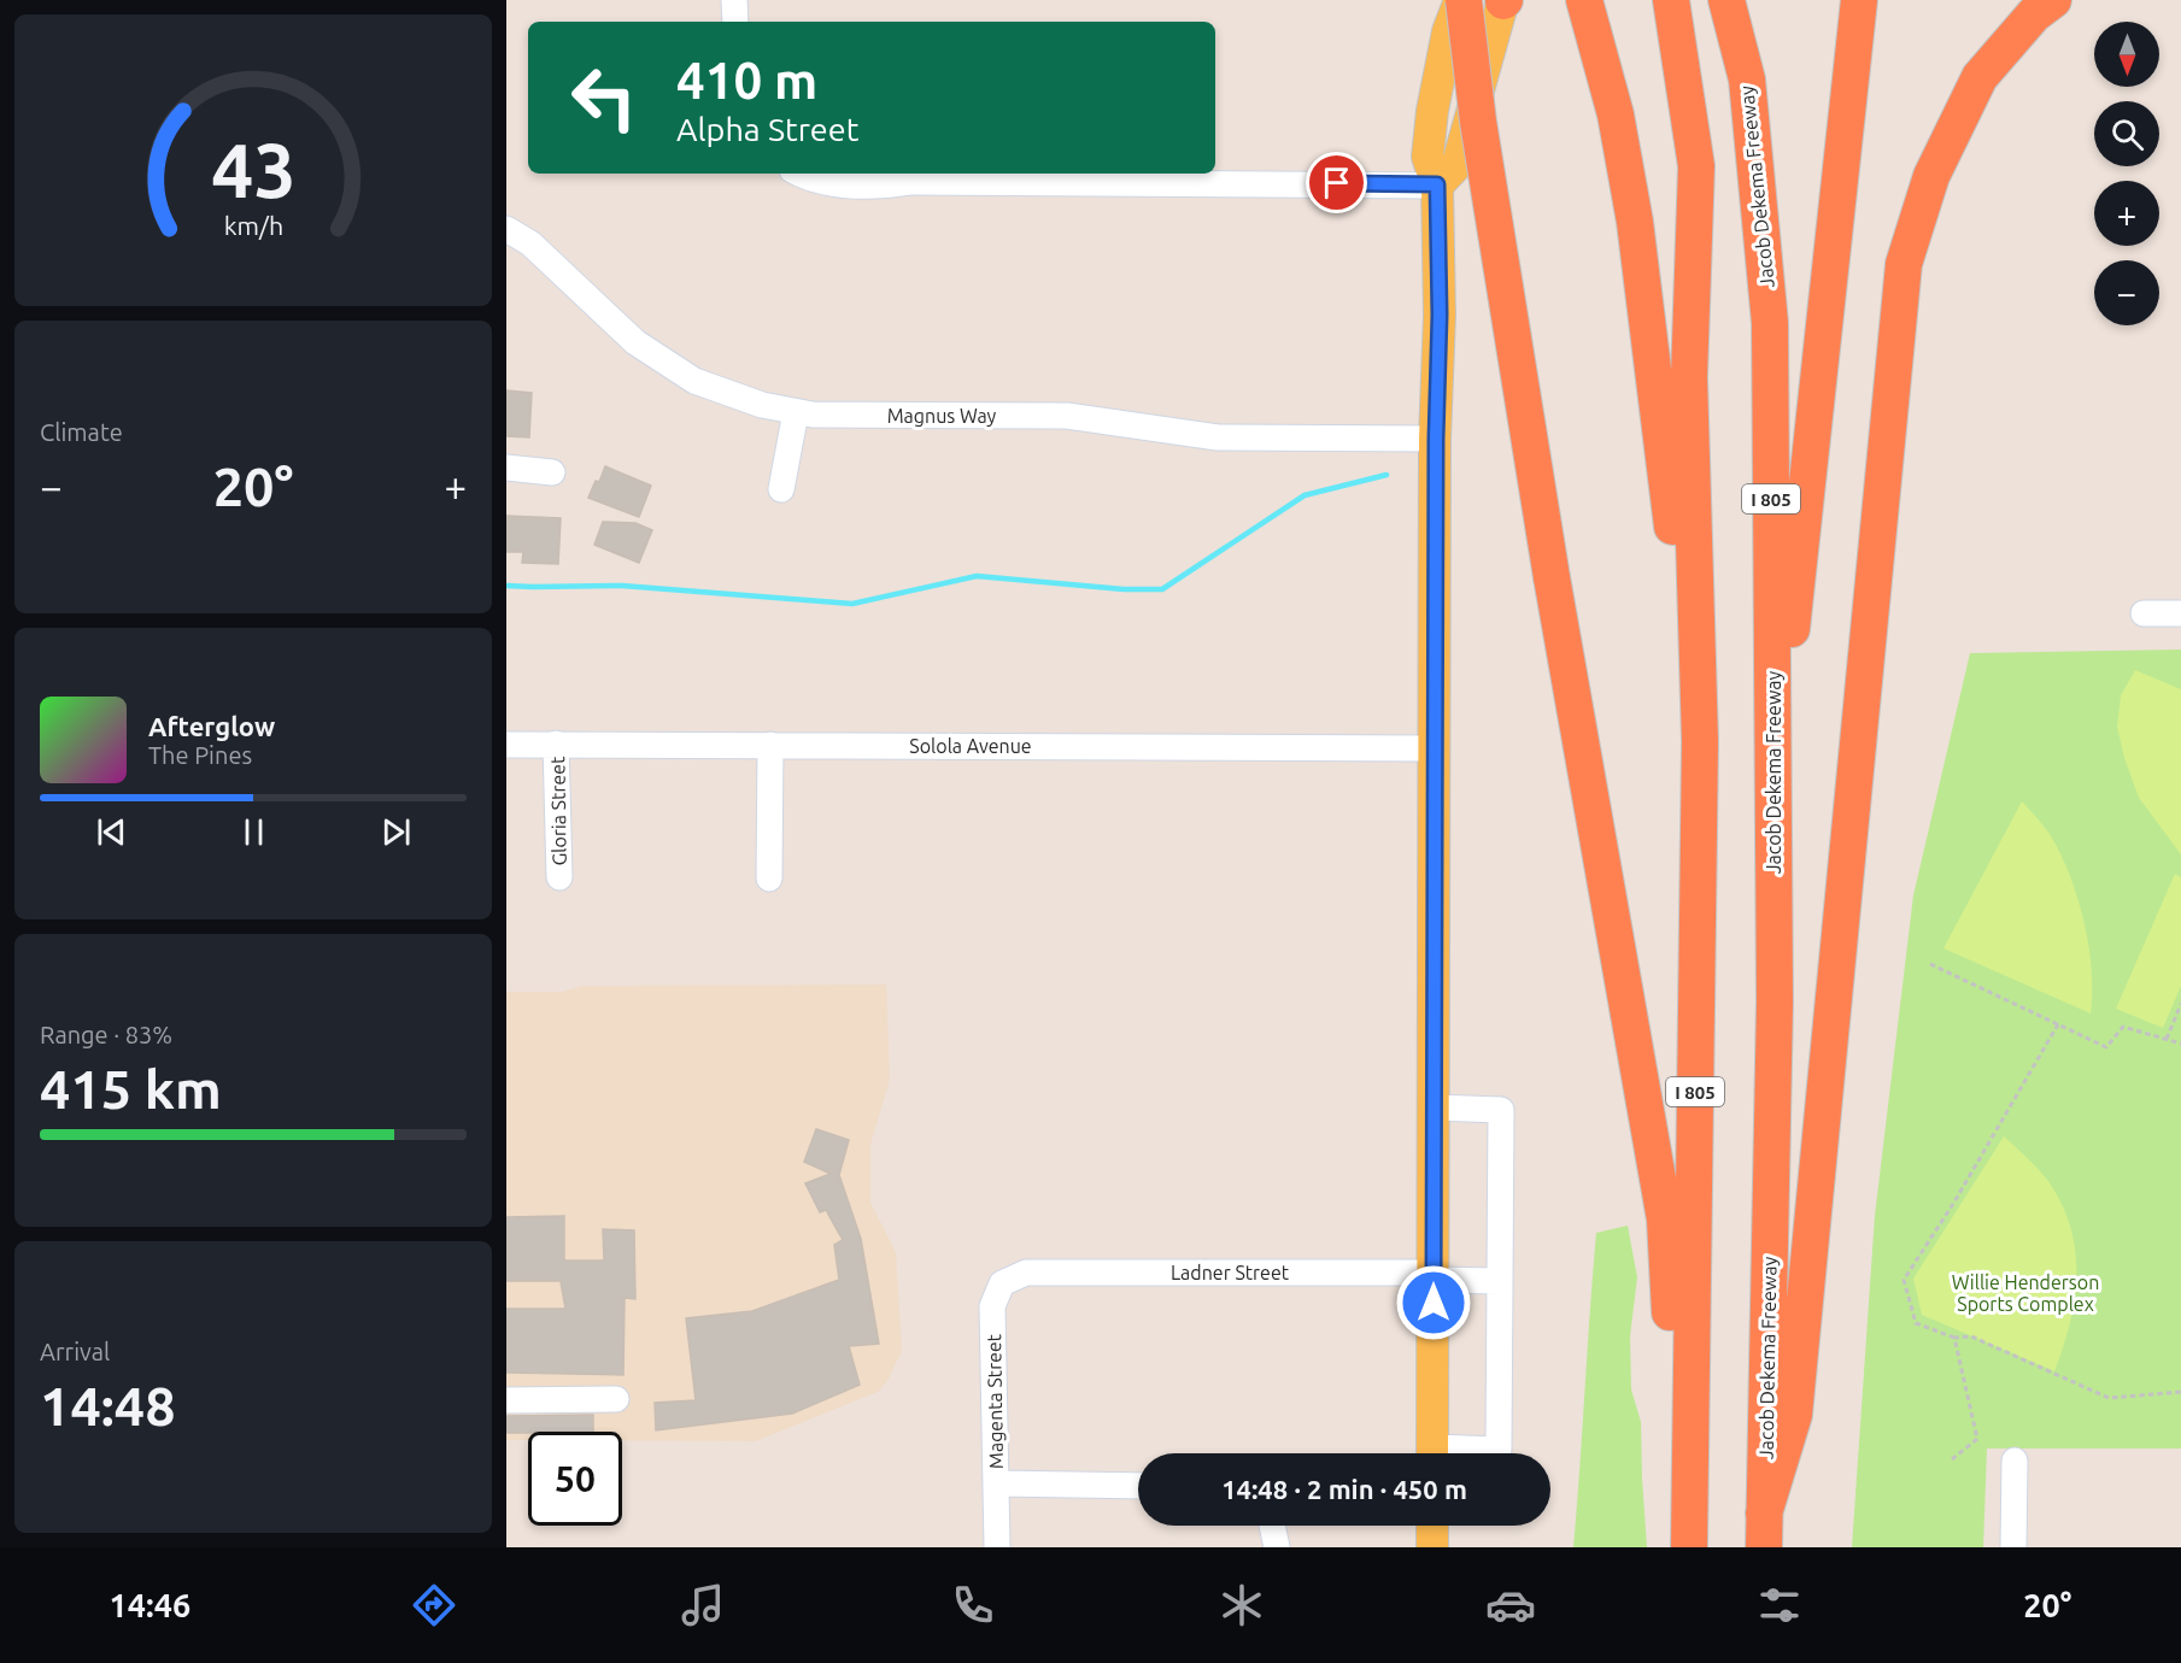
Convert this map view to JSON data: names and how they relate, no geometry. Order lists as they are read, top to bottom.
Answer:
{
  "streets": {
    "highway": ["Jacob Dekema Freeway", "I 805"],
    "street": [
      "Magnus Way",
      "Solola Avenue",
      "Gloria Street",
      "Ladner Street",
      "Magenta Street"
    ]
  },
  "crossings": [
    ["Solola Avenue", "Gloria Street"],
    ["Ladner Street", "Magenta Street"]
  ],
  "parks": ["Willie Henderson Sports Complex"],
  "north": "bottom",
  "page": {
    "map_buttons": ["+", "−"],
    "turn": ["410 m", "Alpha Street"],
    "tile": [
      "Climate",
      ["Range · 83%", "415 km"],
      ["Arrival", "14:48"]
    ],
    "heat": ["−", "20°", "+"],
    "song": ["Afterglow", "The Pines"],
    "limit": "50",
    "trip": "14:48 · 2 min · 450 m",
    "tabs": ["14:46", "20°"],
    "gauge": ["43", "km/h"]
  }
}
